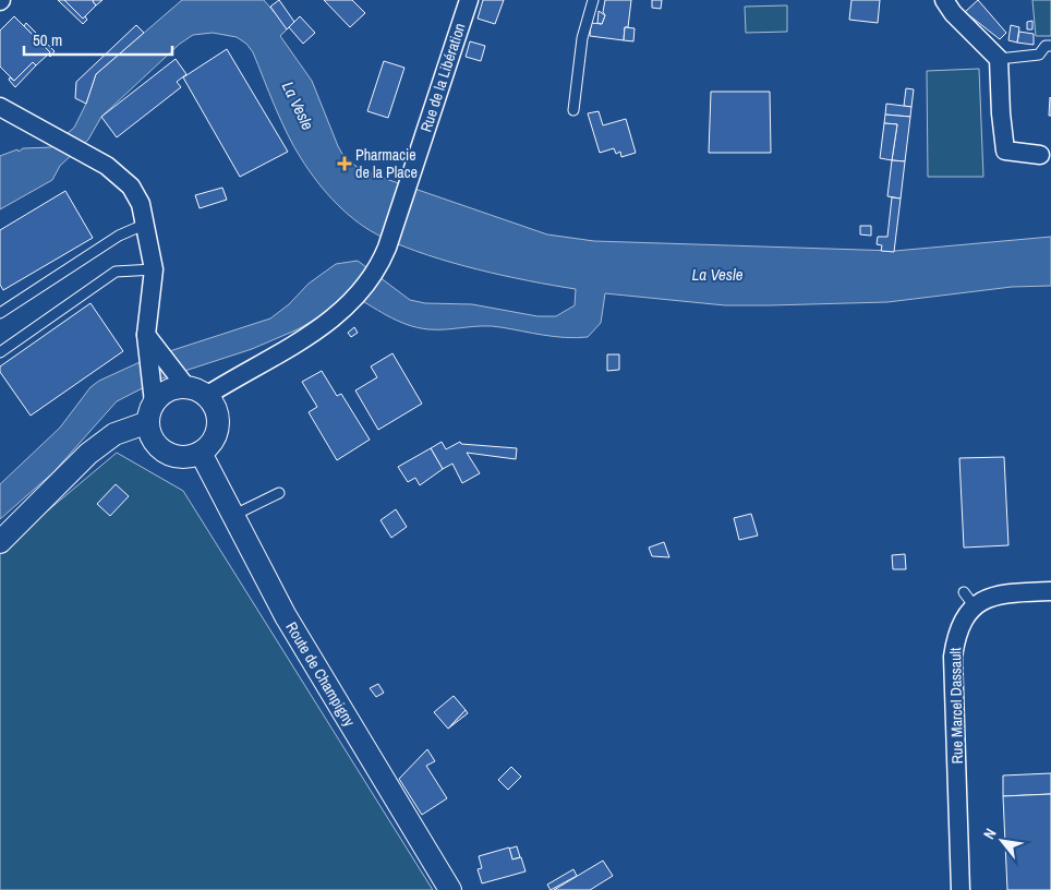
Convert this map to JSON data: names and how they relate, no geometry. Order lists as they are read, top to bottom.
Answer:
{
  "streets": {
    "street": ["Rue de la Libération", "Route de Champigny", "Rue Marcel Dassault"]
  },
  "crossings": [
    ["Rue de la Libération", "Route de Champigny"]
  ],
  "water": ["La Vesle"],
  "places": {
    "health": ["Pharmacie de la Place"]
  },
  "scale_bar": "50 m",
  "north": "top left"
}
